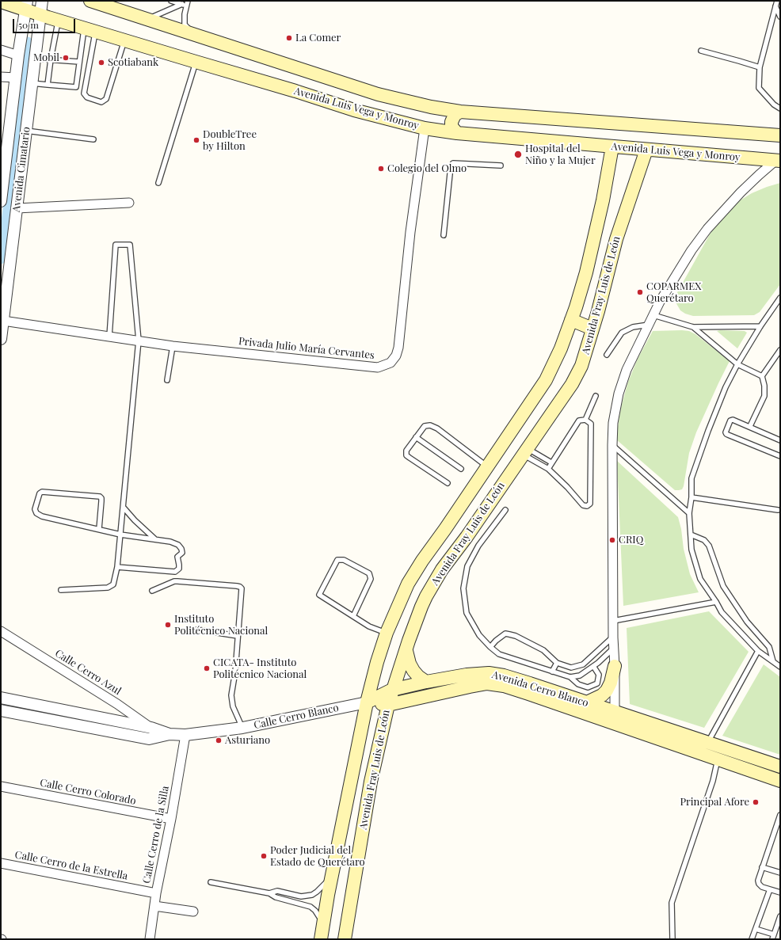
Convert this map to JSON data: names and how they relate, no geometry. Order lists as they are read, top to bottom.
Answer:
{
  "streets": {
    "main road": ["Avenida Luis Vega y Monroy", "Avenida Fray Luis de León", "Avenida Cerro Blanco"],
    "street": [
      "Avenida Cimatario",
      "Privada Julio María Cervantes",
      "Calle Cerro Azul",
      "Calle Cerro Blanco",
      "Calle Cerro Colorado",
      "Calle Cerro de la Silla",
      "Calle Cerro de la Estrella"
    ]
  },
  "crossings": [
    ["Avenida Luis Vega y Monroy", "Avenida Cimatario"],
    ["Avenida Luis Vega y Monroy", "Avenida Fray Luis de León"],
    ["Avenida Luis Vega y Monroy", "Privada Julio María Cervantes"],
    ["Avenida Cimatario", "Privada Julio María Cervantes"],
    ["Avenida Fray Luis de León", "Avenida Cerro Blanco"],
    ["Avenida Fray Luis de León", "Calle Cerro Blanco"],
    ["Calle Cerro Azul", "Calle Cerro Blanco"],
    ["Avenida Cerro Blanco", "Calle Cerro Blanco"],
    ["Calle Cerro Blanco", "Calle Cerro de la Silla"],
    ["Calle Cerro Colorado", "Calle Cerro de la Silla"],
    ["Calle Cerro de la Silla", "Calle Cerro de la Estrella"]
  ],
  "places": [
    "La Comer",
    "Mobil",
    "Scotiabank",
    "DoubleTree by Hilton",
    "Hospital del Niño y la Mujer",
    "Colegio del Olmo",
    "COPARMEX Querétaro",
    "CRIQ",
    "Instituto Politécnico Nacional",
    "CICATA- Instituto Politécnico Nacional",
    "Asturiano",
    "Principal Afore",
    "Poder Judicial del Estado de Querétaro"
  ],
  "scale_bar": "50 m"
}
